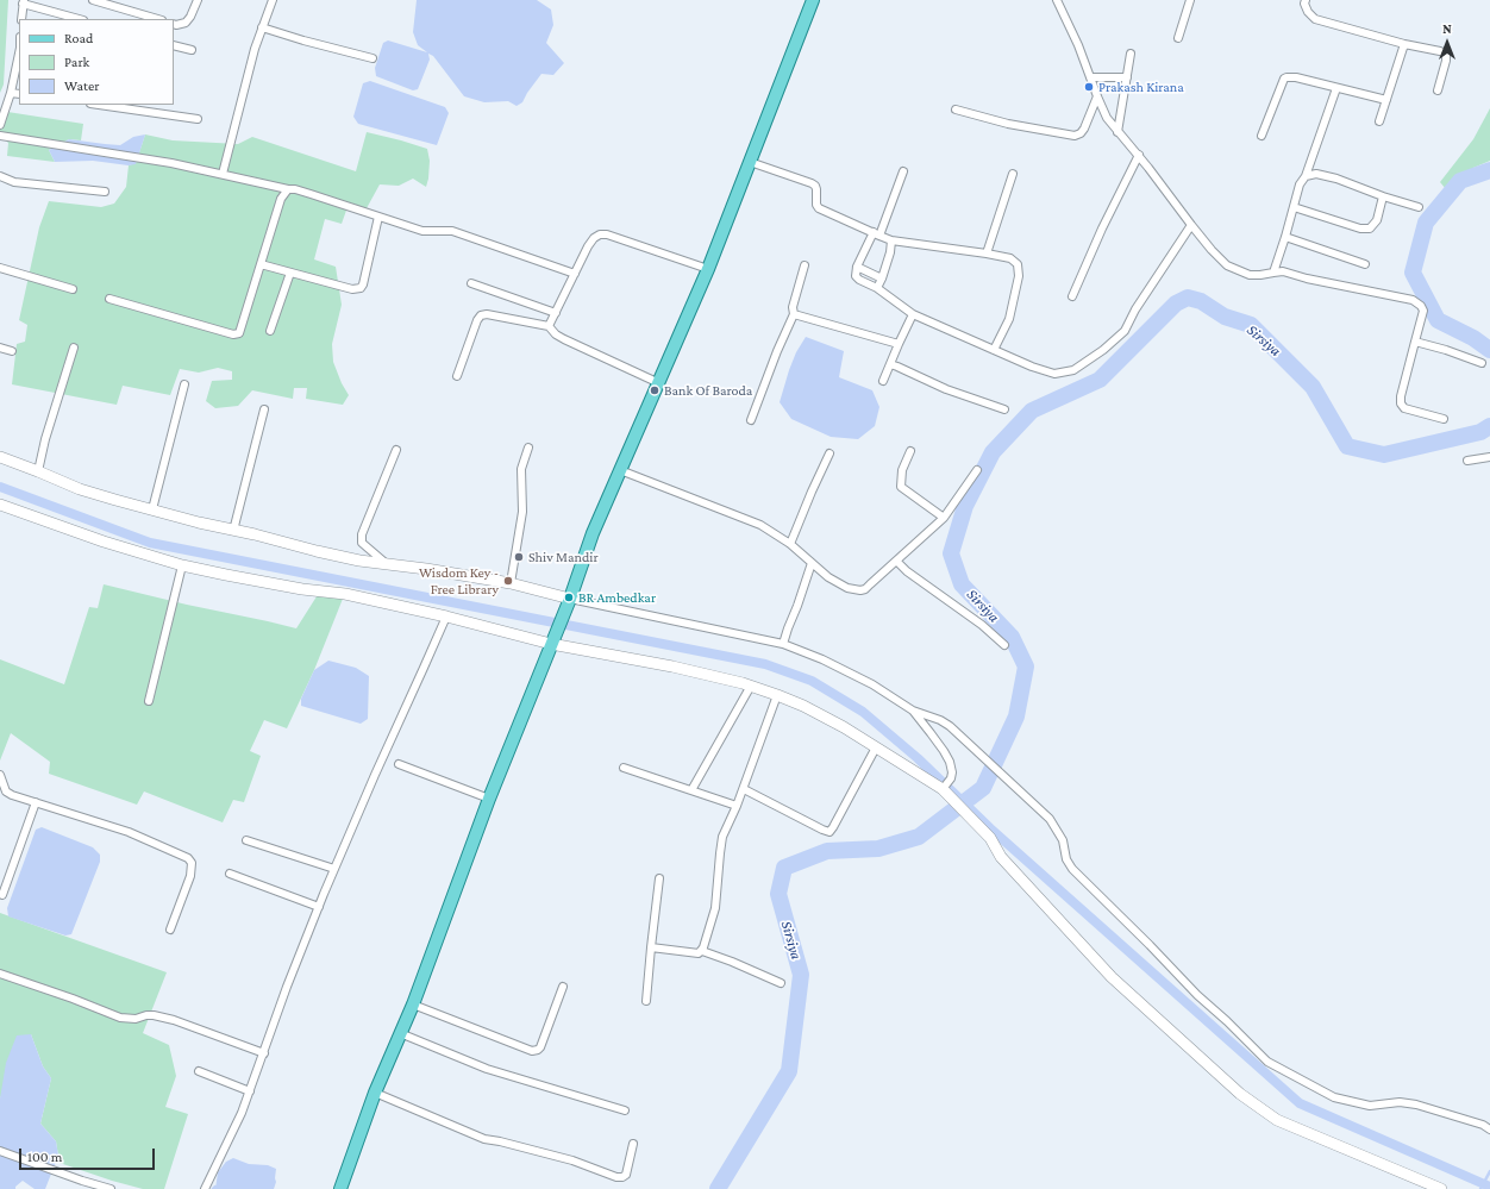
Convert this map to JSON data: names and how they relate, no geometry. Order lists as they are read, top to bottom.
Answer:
{
  "water": ["Sirsiya"],
  "places": [
    "Prakash Kirana",
    "Bank Of Baroda",
    "Shiv Mandir",
    "Wisdom Key - Free Library",
    "BR Ambedkar"
  ],
  "legend": ["Road", "Park", "Water"],
  "scale_bar": "100 m",
  "north": "top"
}
